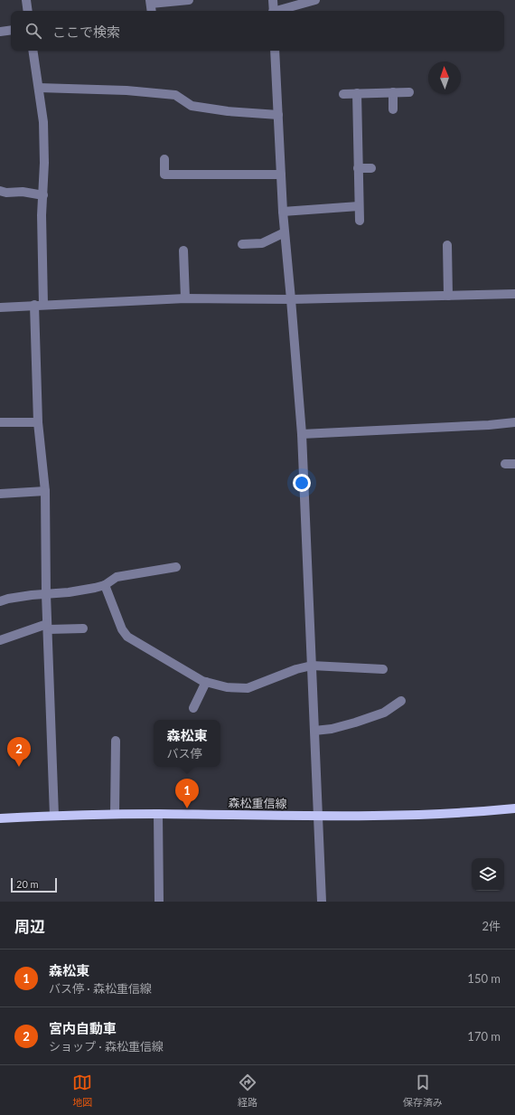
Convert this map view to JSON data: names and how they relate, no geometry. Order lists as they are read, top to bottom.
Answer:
{
  "streets": {
    "main road": ["森松重信線"]
  },
  "scale_bar": "20 m",
  "north": "top",
  "page": {
    "search": "ここで検索",
    "popup": ["森松東", "バス停"],
    "pins": ["2", "1"],
    "scale": "20 m",
    "heading": ["周辺", "2件"],
    "list": [
      {
        "mark": "1",
        "name": "森松東",
        "note": "バス停 · 森松重信線",
        "value": "150 m"
      },
      {
        "mark": "2",
        "name": "宮内自動車",
        "note": "ショップ · 森松重信線",
        "value": "170 m"
      }
    ],
    "nav": ["地図", "経路", "保存済み"]
  }
}
